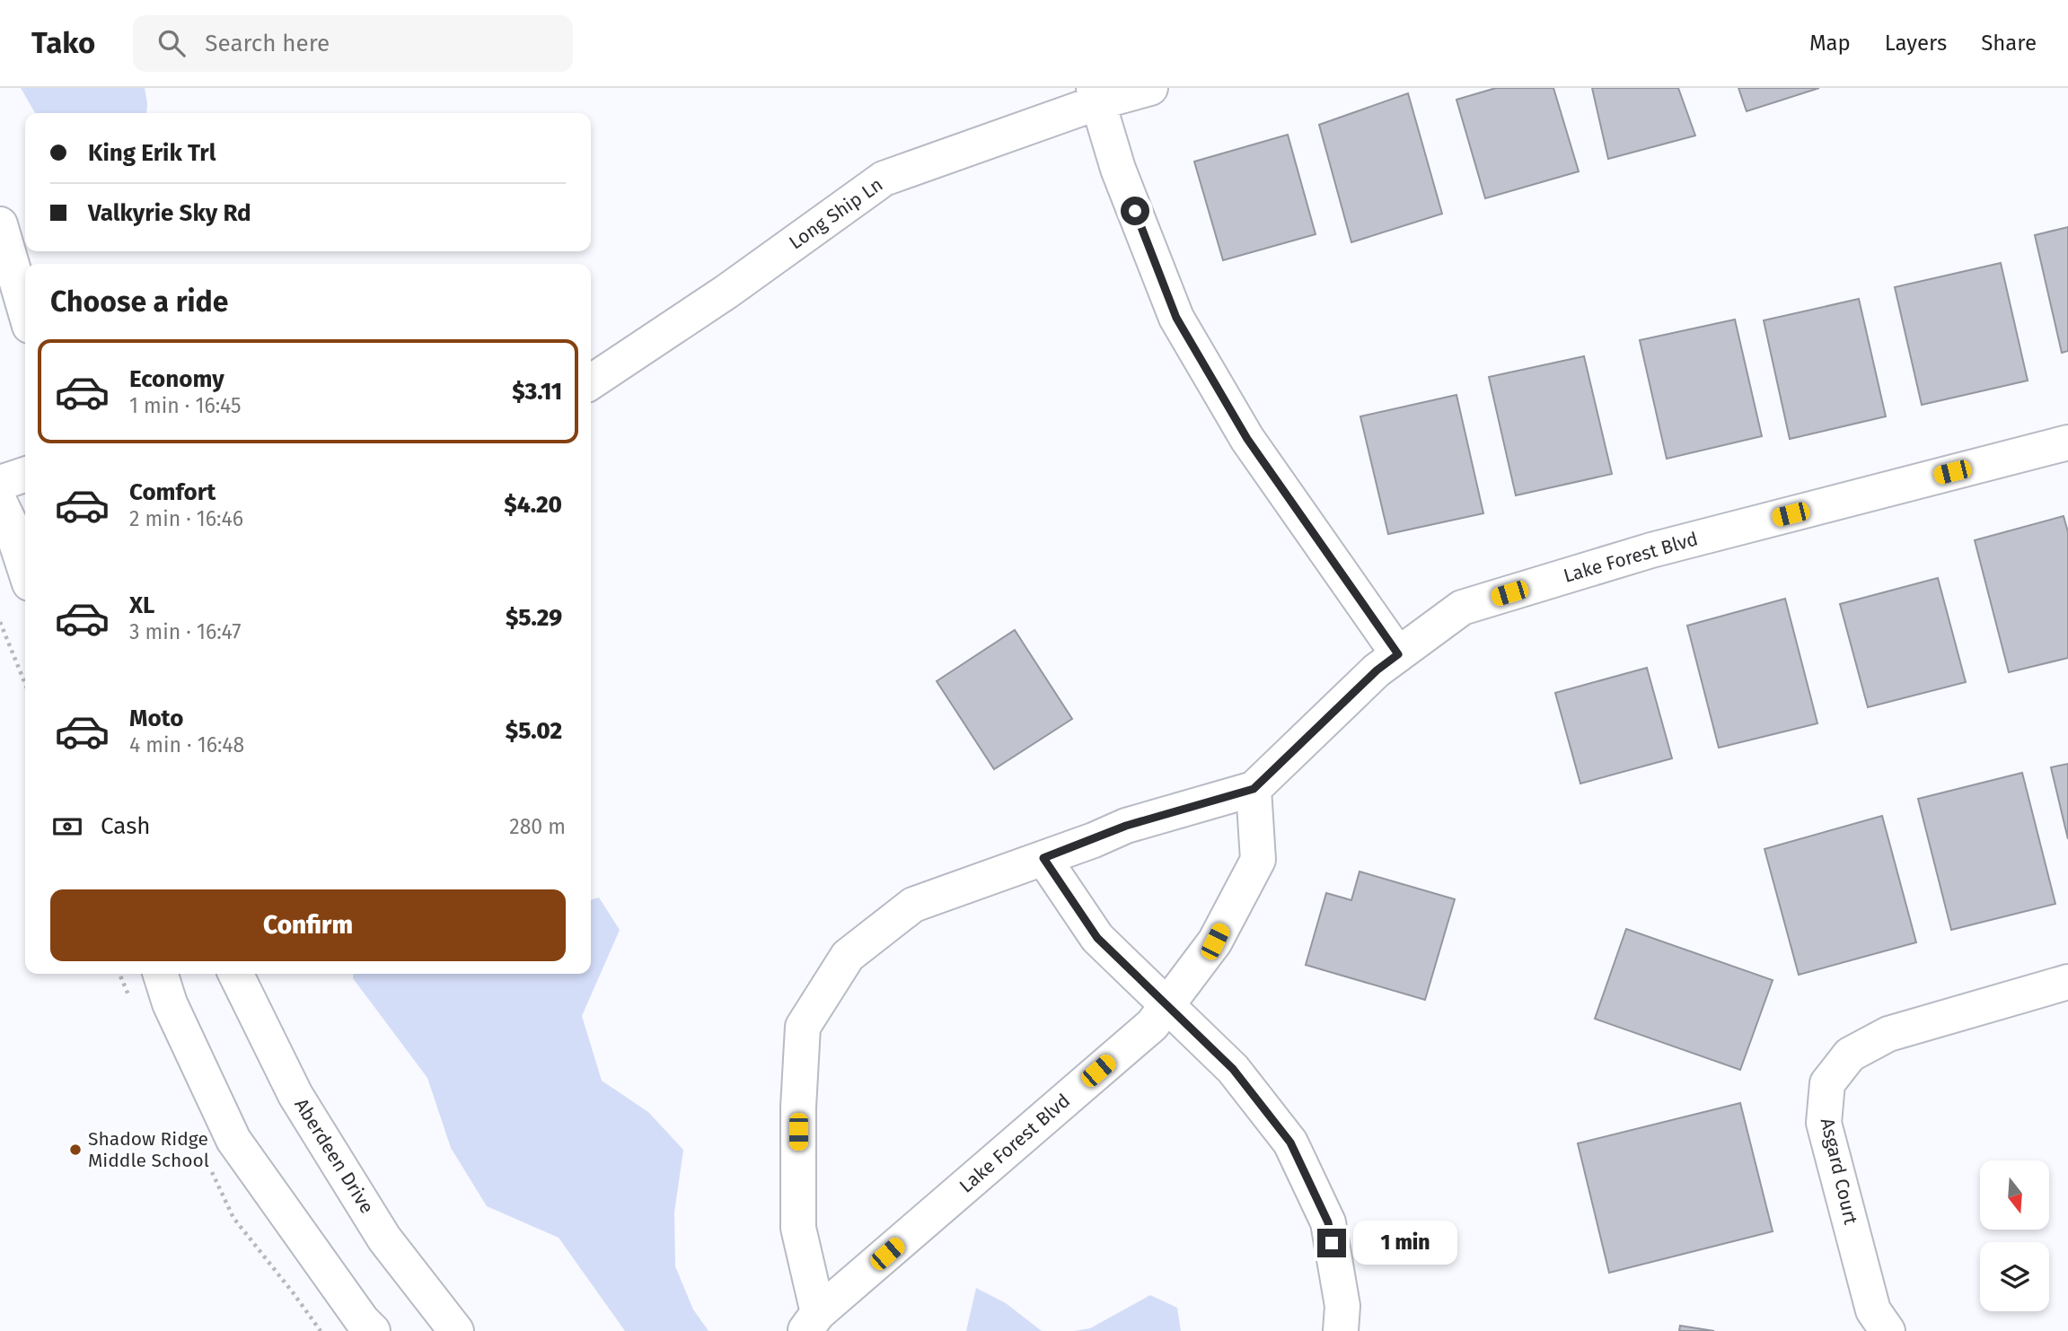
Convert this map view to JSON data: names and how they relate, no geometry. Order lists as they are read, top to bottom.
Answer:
{
  "streets": {
    "street": [
      "Long Ship Ln",
      "Lake Forest Blvd",
      "Aberdeen Drive",
      "Asgard Court"
    ]
  },
  "places": ["Shadow Ridge Middle School"],
  "north": "bottom",
  "page": {
    "header": "Tako",
    "search": "Search here",
    "nav": ["Map", "Layers", "Share"],
    "banner": ["King Erik Trl", "Valkyrie Sky Rd"],
    "heading": "Choose a ride",
    "list": [
      {
        "name": "Economy",
        "note": "1 min · 16:45",
        "value": "$3.11"
      },
      {
        "name": "Comfort",
        "note": "2 min · 16:46",
        "value": "$4.20"
      },
      {
        "name": "XL",
        "note": "3 min · 16:47",
        "value": "$5.29"
      },
      {
        "name": "Moto",
        "note": "4 min · 16:48",
        "value": "$5.02"
      }
    ],
    "pay": ["Cash", "280 m"],
    "buttons": "Confirm",
    "bubble": "1 min"
  }
}
